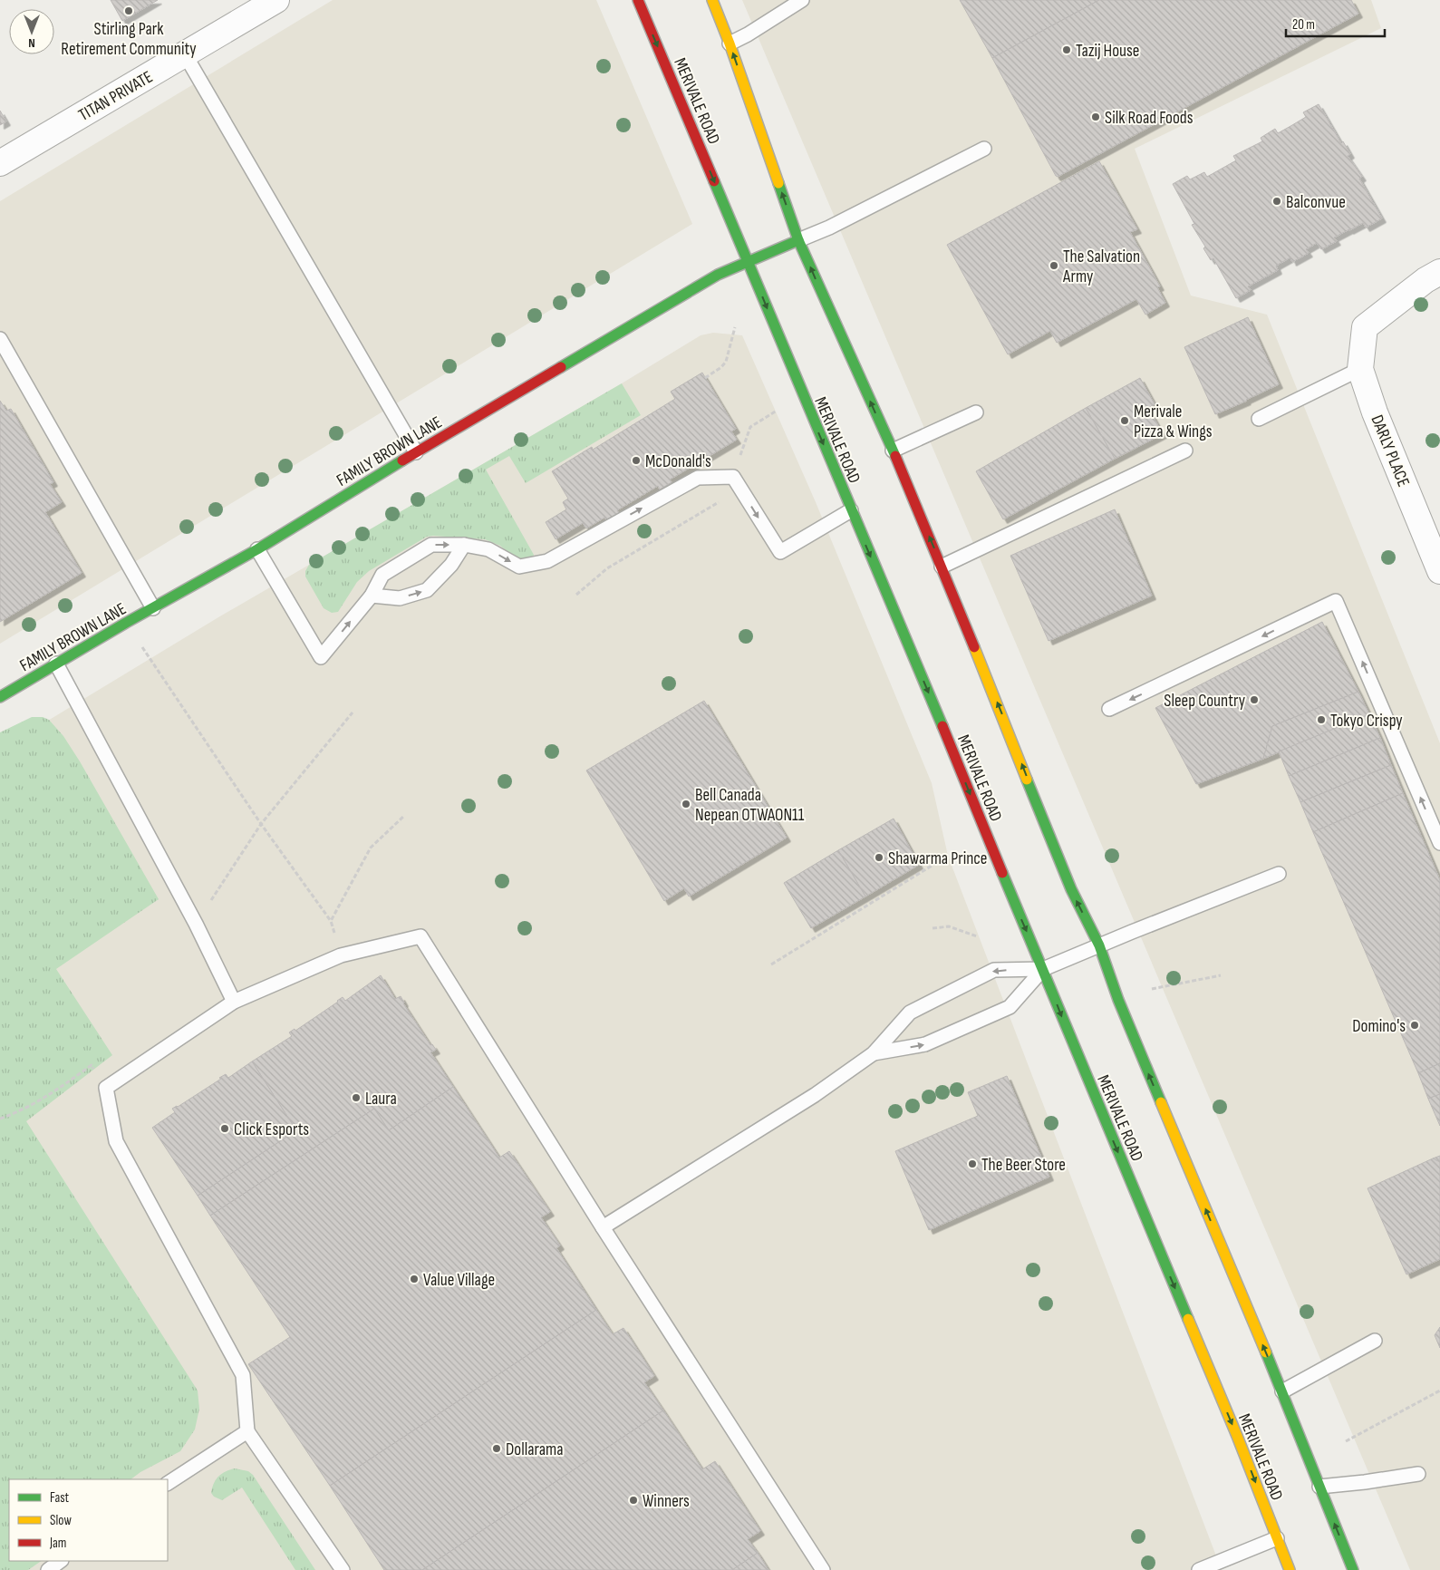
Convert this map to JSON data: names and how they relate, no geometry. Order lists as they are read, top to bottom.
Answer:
{
  "streets": {
    "main road": ["MERIVALE ROAD", "FAMILY BROWN LANE"],
    "street": ["TITAN PRIVATE", "DARLY PLACE"]
  },
  "crossings": [
    ["MERIVALE ROAD", "FAMILY BROWN LANE"]
  ],
  "places": [
    "Stirling Park Retirement Community",
    "Tazij House",
    "Silk Road Foods",
    "Balconvue",
    "The Salvation Army",
    "Merivale Pizza & Wings",
    "McDonald's",
    "Sleep Country",
    "Tokyo Crispy",
    "Bell Canada Nepean OTWAON11",
    "Shawarma Prince",
    "Domino's",
    "Laura",
    "Click Esports",
    "The Beer Store",
    "Value Village",
    "Dollarama",
    "Winners"
  ],
  "legend": ["Fast", "Slow", "Jam"],
  "scale_bar": "20 m",
  "north": "bottom"
}
